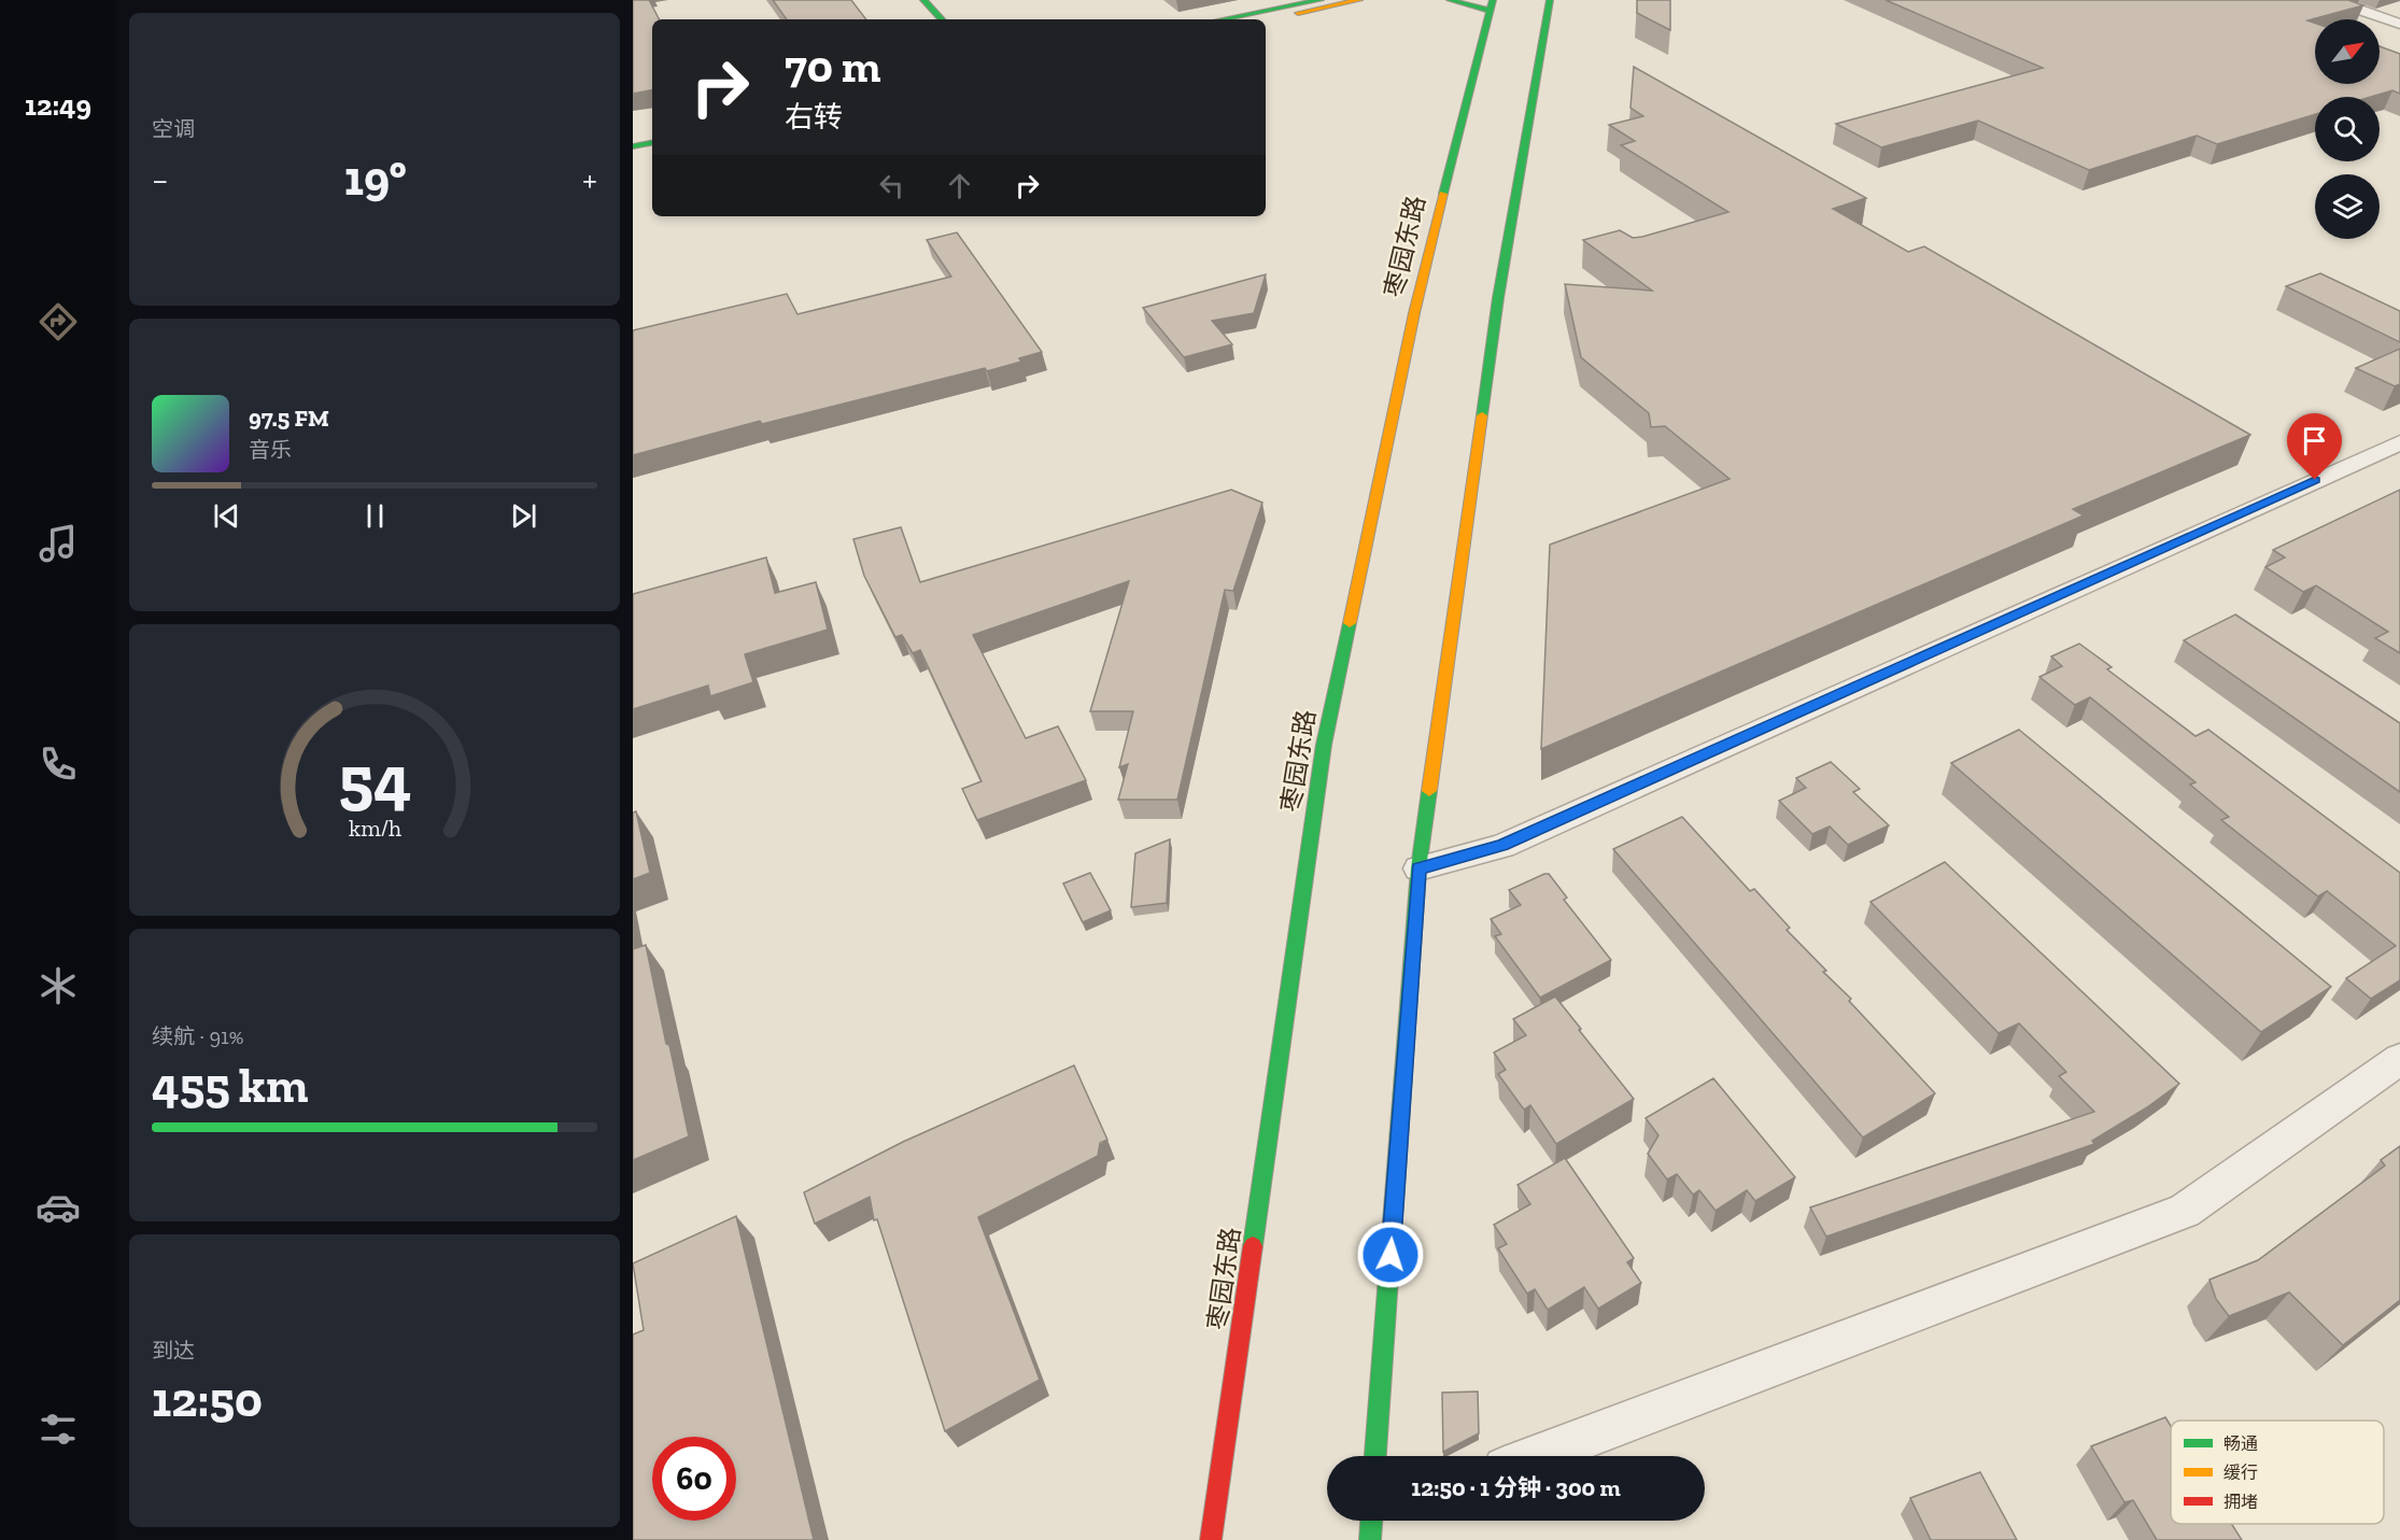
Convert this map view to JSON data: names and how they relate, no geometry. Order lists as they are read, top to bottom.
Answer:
{
  "streets": {
    "main road": ["枣园东路"]
  },
  "legend": ["畅通", "缓行", "拥堵"],
  "north": "top right",
  "page": {
    "tabs": "12:49",
    "tile": [
      "空调",
      ["续航 · 91%", "455 km"],
      ["到达", "12:50"]
    ],
    "turn": ["70 m", "右转"],
    "heat": ["−", "19°", "+"],
    "song": ["97.5 FM", "音乐"],
    "limit": "60",
    "trip": "12:50 · 1 分钟 · 300 m",
    "gauge": ["54", "km/h"]
  }
}
